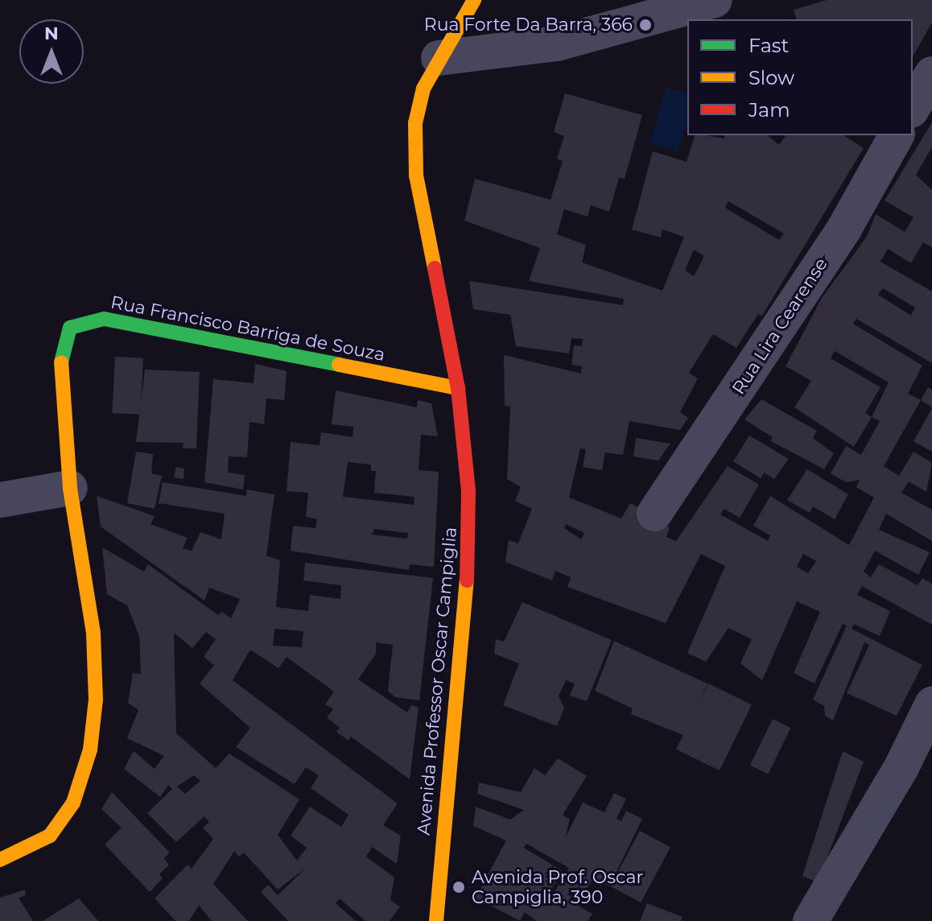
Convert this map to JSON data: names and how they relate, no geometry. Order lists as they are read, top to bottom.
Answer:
{
  "streets": {
    "street": ["Rua Lira Cearense", "Rua Francisco Barriga de Souza", "Avenida Professor Oscar Campiglia"]
  },
  "crossings": [
    ["Rua Francisco Barriga de Souza", "Avenida Professor Oscar Campiglia"]
  ],
  "places": ["Rua Forte Da Barra, 366", "Avenida Prof. Oscar Campiglia, 390"],
  "legend": ["Fast", "Slow", "Jam"],
  "north": "top"
}
